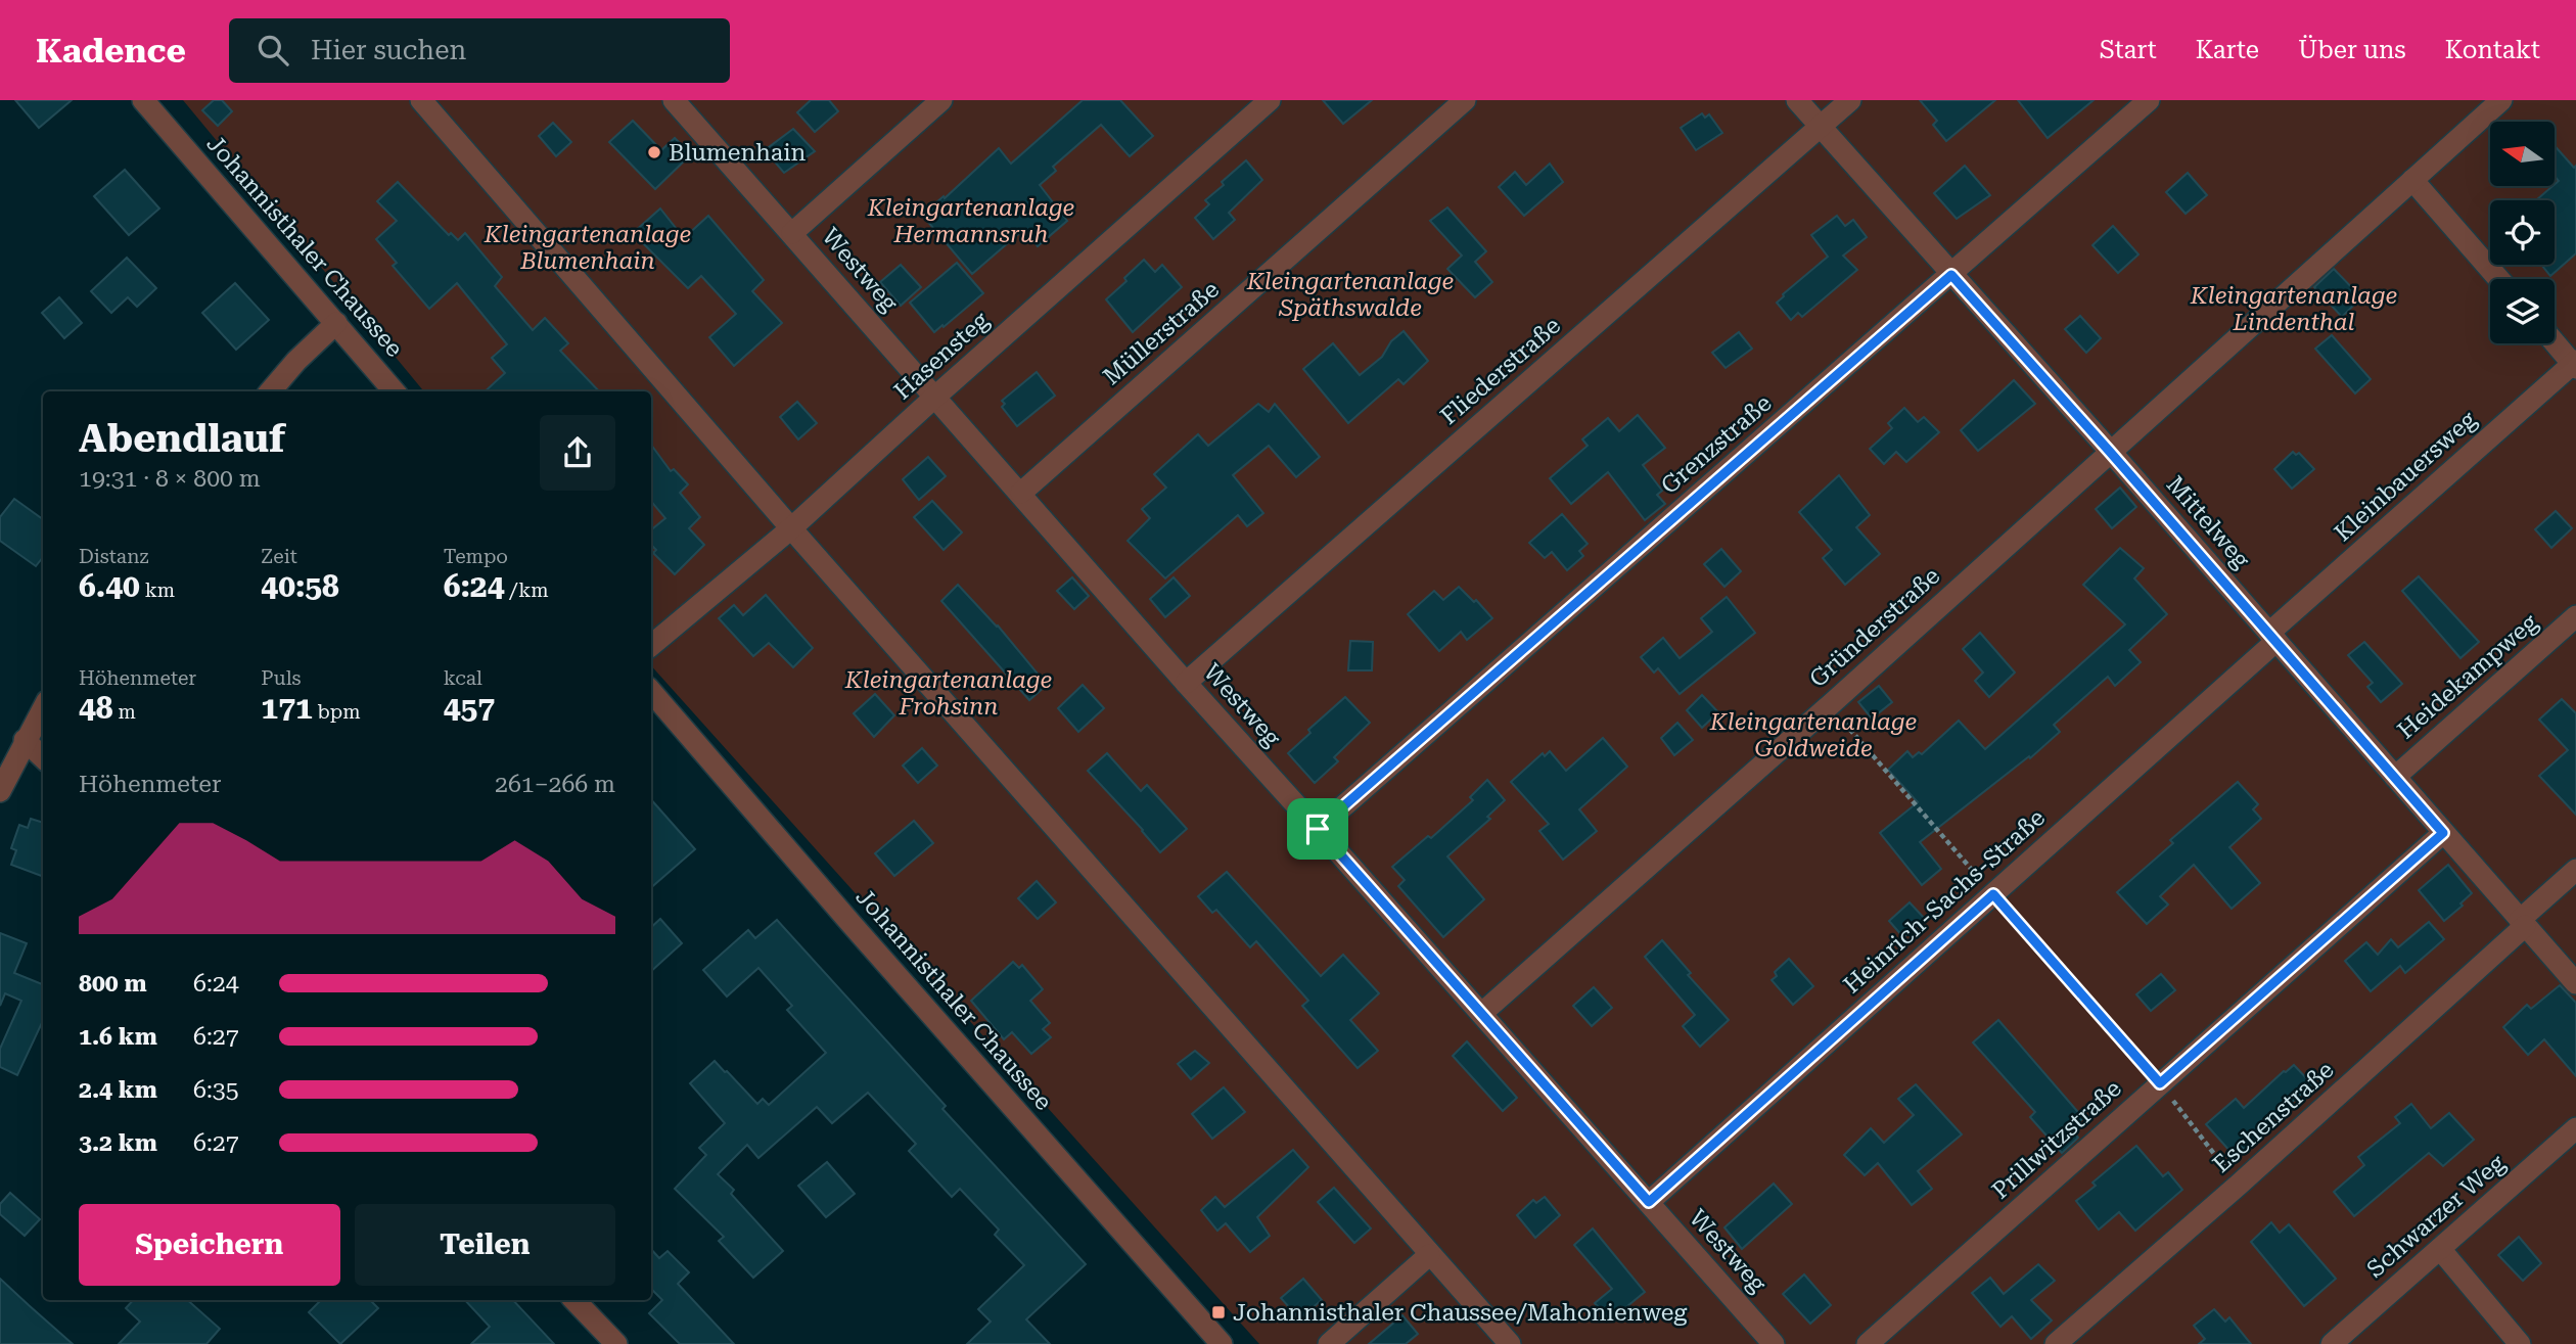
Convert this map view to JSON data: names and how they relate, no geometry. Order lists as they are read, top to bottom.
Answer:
{
  "streets": {
    "street": [
      "Johannisthaler Chaussee",
      "Westweg",
      "Müllerstraße",
      "Hasensteg",
      "Fliederstraße",
      "Grenzstraße",
      "Kleinbauersweg",
      "Mittelweg",
      "Gründerstraße",
      "Heidekampweg",
      "Heinrich-Sachs-Straße",
      "Eschenstraße",
      "Prillwitzstraße",
      "Schwarzer Weg"
    ]
  },
  "crossings": [
    ["Westweg", "Müllerstraße"],
    ["Westweg", "Hasensteg"],
    ["Westweg", "Fliederstraße"],
    ["Westweg", "Grenzstraße"],
    ["Westweg", "Gründerstraße"],
    ["Westweg", "Heinrich-Sachs-Straße"],
    ["Fliederstraße", "Mittelweg"],
    ["Grenzstraße", "Mittelweg"],
    ["Kleinbauersweg", "Mittelweg"],
    ["Kleinbauersweg", "Heinrich-Sachs-Straße"],
    ["Mittelweg", "Gründerstraße"],
    ["Mittelweg", "Heidekampweg"],
    ["Mittelweg", "Heinrich-Sachs-Straße"],
    ["Mittelweg", "Eschenstraße"],
    ["Mittelweg", "Prillwitzstraße"]
  ],
  "parks": [
    "Kleingartenanlage Hermannsruh",
    "Kleingartenanlage Blumenhain",
    "Kleingartenanlage Späthswalde",
    "Kleingartenanlage Lindenthal",
    "Kleingartenanlage Frohsinn",
    "Kleingartenanlage Goldweide"
  ],
  "places": {
    "other": ["Blumenhain"],
    "transit": ["Johannisthaler Chaussee/Mahonienweg"]
  },
  "north": "left",
  "page": {
    "header": "Kadence",
    "search": "Hier suchen",
    "nav": [
      "Start",
      "Karte",
      "Über uns",
      "Kontakt"
    ],
    "heading": ["Abendlauf", "19:31 · 8 × 800 m"],
    "stats": [
      ["Distanz", "6.40 km"],
      ["Zeit", "40:58"],
      ["Tempo", "6:24 /km"],
      ["Höhenmeter", "48 m"],
      ["Puls", "171 bpm"],
      ["kcal", "457"]
    ],
    "chart": ["Höhenmeter", "261–266 m"],
    "list": [
      {
        "name": "800 m",
        "note": "6:24"
      },
      {
        "name": "1.6 km",
        "note": "6:27"
      },
      {
        "name": "2.4 km",
        "note": "6:35"
      },
      {
        "name": "3.2 km",
        "note": "6:27"
      }
    ],
    "buttons": ["Speichern", "Teilen"]
  }
}
